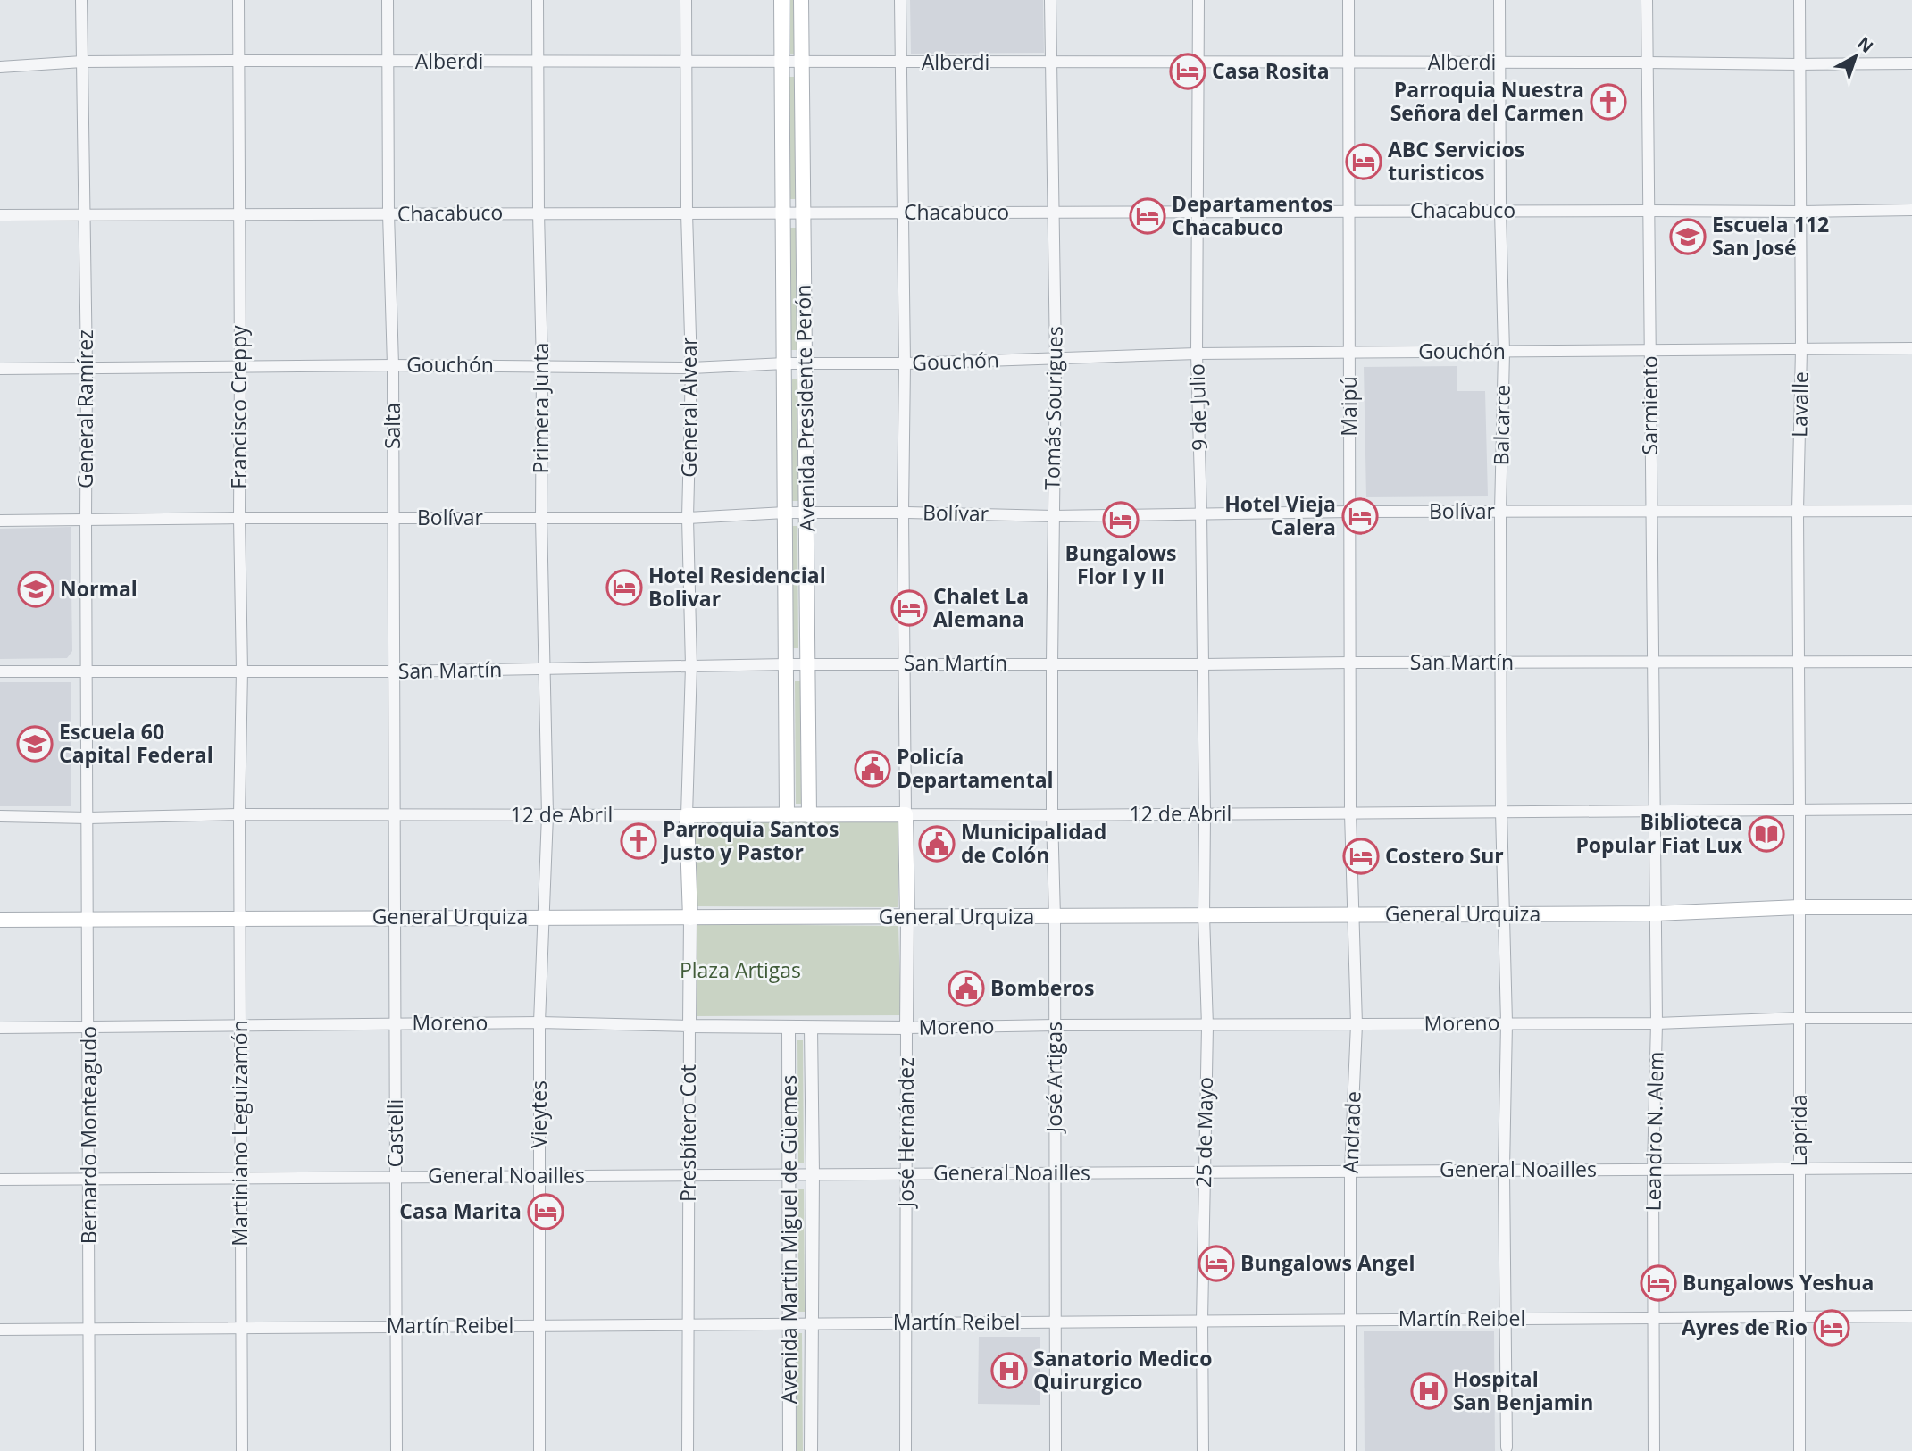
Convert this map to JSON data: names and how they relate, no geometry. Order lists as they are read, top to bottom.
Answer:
{
  "streets": {
    "main road": [
      "Avenida Presidente Perón",
      "12 de Abril",
      "General Urquiza",
      "José Hernández",
      "Presbítero Cot"
    ],
    "street": [
      "Alberdi",
      "Chacabuco",
      "Gouchón",
      "Lavalle",
      "Sarmiento",
      "Maipú",
      "Francisco Creppy",
      "General Alvear",
      "9 de Julio",
      "Primera Junta",
      "Tomás Sourigues",
      "General Ramírez",
      "Balcarce",
      "Salta",
      "Bolívar",
      "San Martín",
      "Moreno",
      "José Artigas",
      "Vieytes",
      "Laprida",
      "Leandro N. Alem",
      "25 de Mayo",
      "Andrade",
      "Martiniano Leguizamón",
      "Castelli",
      "Bernardo Monteagudo",
      "General Noailles",
      "Avenida Martin Miguel de Güemes",
      "Martín Reibel"
    ]
  },
  "crossings": [
    ["Alberdi", "Lavalle"],
    ["Alberdi", "Sarmiento"],
    ["Alberdi", "Maipú"],
    ["Alberdi", "Francisco Creppy"],
    ["Alberdi", "General Alvear"],
    ["Alberdi", "9 de Julio"],
    ["Alberdi", "Primera Junta"],
    ["Alberdi", "Avenida Presidente Perón"],
    ["Alberdi", "Tomás Sourigues"],
    ["Alberdi", "General Ramírez"],
    ["Alberdi", "Balcarce"],
    ["Alberdi", "Salta"],
    ["Chacabuco", "Lavalle"],
    ["Chacabuco", "Sarmiento"],
    ["Chacabuco", "Maipú"],
    ["Chacabuco", "Francisco Creppy"],
    ["Chacabuco", "General Alvear"],
    ["Chacabuco", "9 de Julio"],
    ["Chacabuco", "Primera Junta"],
    ["Chacabuco", "Avenida Presidente Perón"],
    ["Chacabuco", "Tomás Sourigues"],
    ["Chacabuco", "General Ramírez"],
    ["Chacabuco", "Balcarce"],
    ["Chacabuco", "Salta"],
    ["Gouchón", "Lavalle"],
    ["Gouchón", "Sarmiento"],
    ["Gouchón", "Maipú"],
    ["Gouchón", "Francisco Creppy"],
    ["Gouchón", "General Alvear"],
    ["Gouchón", "9 de Julio"],
    ["Gouchón", "Primera Junta"],
    ["Gouchón", "Avenida Presidente Perón"],
    ["Gouchón", "Tomás Sourigues"],
    ["Gouchón", "General Ramírez"],
    ["Gouchón", "Balcarce"],
    ["Gouchón", "Salta"],
    ["Lavalle", "Bolívar"],
    ["Lavalle", "San Martín"],
    ["Lavalle", "12 de Abril"],
    ["Lavalle", "Laprida"],
    ["Sarmiento", "Bolívar"],
    ["Sarmiento", "San Martín"],
    ["Sarmiento", "12 de Abril"],
    ["Sarmiento", "Leandro N. Alem"],
    ["Maipú", "Bolívar"],
    ["Maipú", "San Martín"],
    ["Maipú", "12 de Abril"],
    ["Maipú", "Andrade"],
    ["Francisco Creppy", "Bolívar"],
    ["Francisco Creppy", "San Martín"],
    ["Francisco Creppy", "12 de Abril"],
    ["Francisco Creppy", "Martiniano Leguizamón"],
    ["General Alvear", "Bolívar"],
    ["General Alvear", "San Martín"],
    ["General Alvear", "12 de Abril"],
    ["General Alvear", "Presbítero Cot"],
    ["9 de Julio", "Bolívar"],
    ["9 de Julio", "San Martín"],
    ["9 de Julio", "12 de Abril"],
    ["9 de Julio", "25 de Mayo"],
    ["Primera Junta", "Bolívar"],
    ["Primera Junta", "San Martín"],
    ["Primera Junta", "12 de Abril"],
    ["Primera Junta", "Vieytes"],
    ["Avenida Presidente Perón", "Bolívar"],
    ["Avenida Presidente Perón", "San Martín"],
    ["Avenida Presidente Perón", "12 de Abril"],
    ["Tomás Sourigues", "Bolívar"],
    ["Tomás Sourigues", "San Martín"],
    ["Tomás Sourigues", "12 de Abril"],
    ["Tomás Sourigues", "José Artigas"],
    ["General Ramírez", "Bolívar"],
    ["General Ramírez", "San Martín"],
    ["General Ramírez", "12 de Abril"],
    ["General Ramírez", "Bernardo Monteagudo"],
    ["Balcarce", "Bolívar"],
    ["Balcarce", "San Martín"],
    ["Balcarce", "12 de Abril"],
    ["Balcarce", "General Urquiza"],
    ["Balcarce", "Moreno"],
    ["Balcarce", "General Noailles"],
    ["Balcarce", "Martín Reibel"],
    ["Salta", "Bolívar"],
    ["Salta", "San Martín"],
    ["Salta", "12 de Abril"],
    ["Salta", "Castelli"],
    ["12 de Abril", "José Artigas"],
    ["12 de Abril", "Vieytes"],
    ["12 de Abril", "Laprida"],
    ["12 de Abril", "Leandro N. Alem"],
    ["12 de Abril", "José Hernández"],
    ["12 de Abril", "25 de Mayo"],
    ["12 de Abril", "Andrade"],
    ["12 de Abril", "Martiniano Leguizamón"],
    ["12 de Abril", "Castelli"],
    ["12 de Abril", "Presbítero Cot"],
    ["12 de Abril", "Bernardo Monteagudo"],
    ["General Urquiza", "José Artigas"],
    ["General Urquiza", "Vieytes"],
    ["General Urquiza", "Laprida"],
    ["General Urquiza", "Leandro N. Alem"],
    ["General Urquiza", "José Hernández"],
    ["General Urquiza", "25 de Mayo"],
    ["General Urquiza", "Andrade"],
    ["General Urquiza", "Martiniano Leguizamón"],
    ["General Urquiza", "Castelli"],
    ["General Urquiza", "Presbítero Cot"],
    ["General Urquiza", "Bernardo Monteagudo"],
    ["Moreno", "José Artigas"],
    ["Moreno", "Vieytes"],
    ["Moreno", "Laprida"],
    ["Moreno", "Leandro N. Alem"],
    ["Moreno", "José Hernández"],
    ["Moreno", "25 de Mayo"],
    ["Moreno", "Andrade"],
    ["Moreno", "Martiniano Leguizamón"],
    ["Moreno", "Castelli"],
    ["Moreno", "Presbítero Cot"],
    ["Moreno", "Bernardo Monteagudo"],
    ["Moreno", "Avenida Martin Miguel de Güemes"],
    ["José Artigas", "General Noailles"],
    ["José Artigas", "Martín Reibel"],
    ["Vieytes", "General Noailles"],
    ["Vieytes", "Martín Reibel"],
    ["Laprida", "General Noailles"],
    ["Laprida", "Martín Reibel"],
    ["Leandro N. Alem", "General Noailles"],
    ["Leandro N. Alem", "Martín Reibel"],
    ["José Hernández", "General Noailles"],
    ["José Hernández", "Martín Reibel"],
    ["25 de Mayo", "General Noailles"],
    ["25 de Mayo", "Martín Reibel"],
    ["Andrade", "General Noailles"],
    ["Andrade", "Martín Reibel"],
    ["Martiniano Leguizamón", "General Noailles"],
    ["Martiniano Leguizamón", "Martín Reibel"],
    ["Castelli", "General Noailles"],
    ["Castelli", "Martín Reibel"],
    ["Presbítero Cot", "General Noailles"],
    ["Presbítero Cot", "Martín Reibel"],
    ["Bernardo Monteagudo", "General Noailles"],
    ["Bernardo Monteagudo", "Martín Reibel"],
    ["General Noailles", "Avenida Martin Miguel de Güemes"],
    ["Avenida Martin Miguel de Güemes", "Martín Reibel"]
  ],
  "parks": ["Plaza Artigas"],
  "places": {
    "hotel": [
      "Casa Rosita",
      "ABC Servicios turisticos",
      "Departamentos Chacabuco",
      "Hotel Vieja Calera",
      "Bungalows Flor I y II",
      "Hotel Residencial Bolivar",
      "Chalet La Alemana",
      "Costero Sur",
      "Casa Marita",
      "Bungalows Angel",
      "Bungalows Yeshua",
      "Ayres de Rio"
    ],
    "church": ["Parroquia Nuestra Señora del Carmen", "Parroquia Santos Justo y Pastor"],
    "school or university": ["Escuela 112 San José", "Normal", "Escuela 60 Capital Federal"],
    "public building": ["Policía Departamental", "Municipalidad de Colón", "Bomberos"],
    "library": ["Biblioteca Popular Fiat Lux"],
    "hospital": ["Sanatorio Medico Quirurgico", "Hospital San Benjamin"]
  },
  "north": "top right"
}
